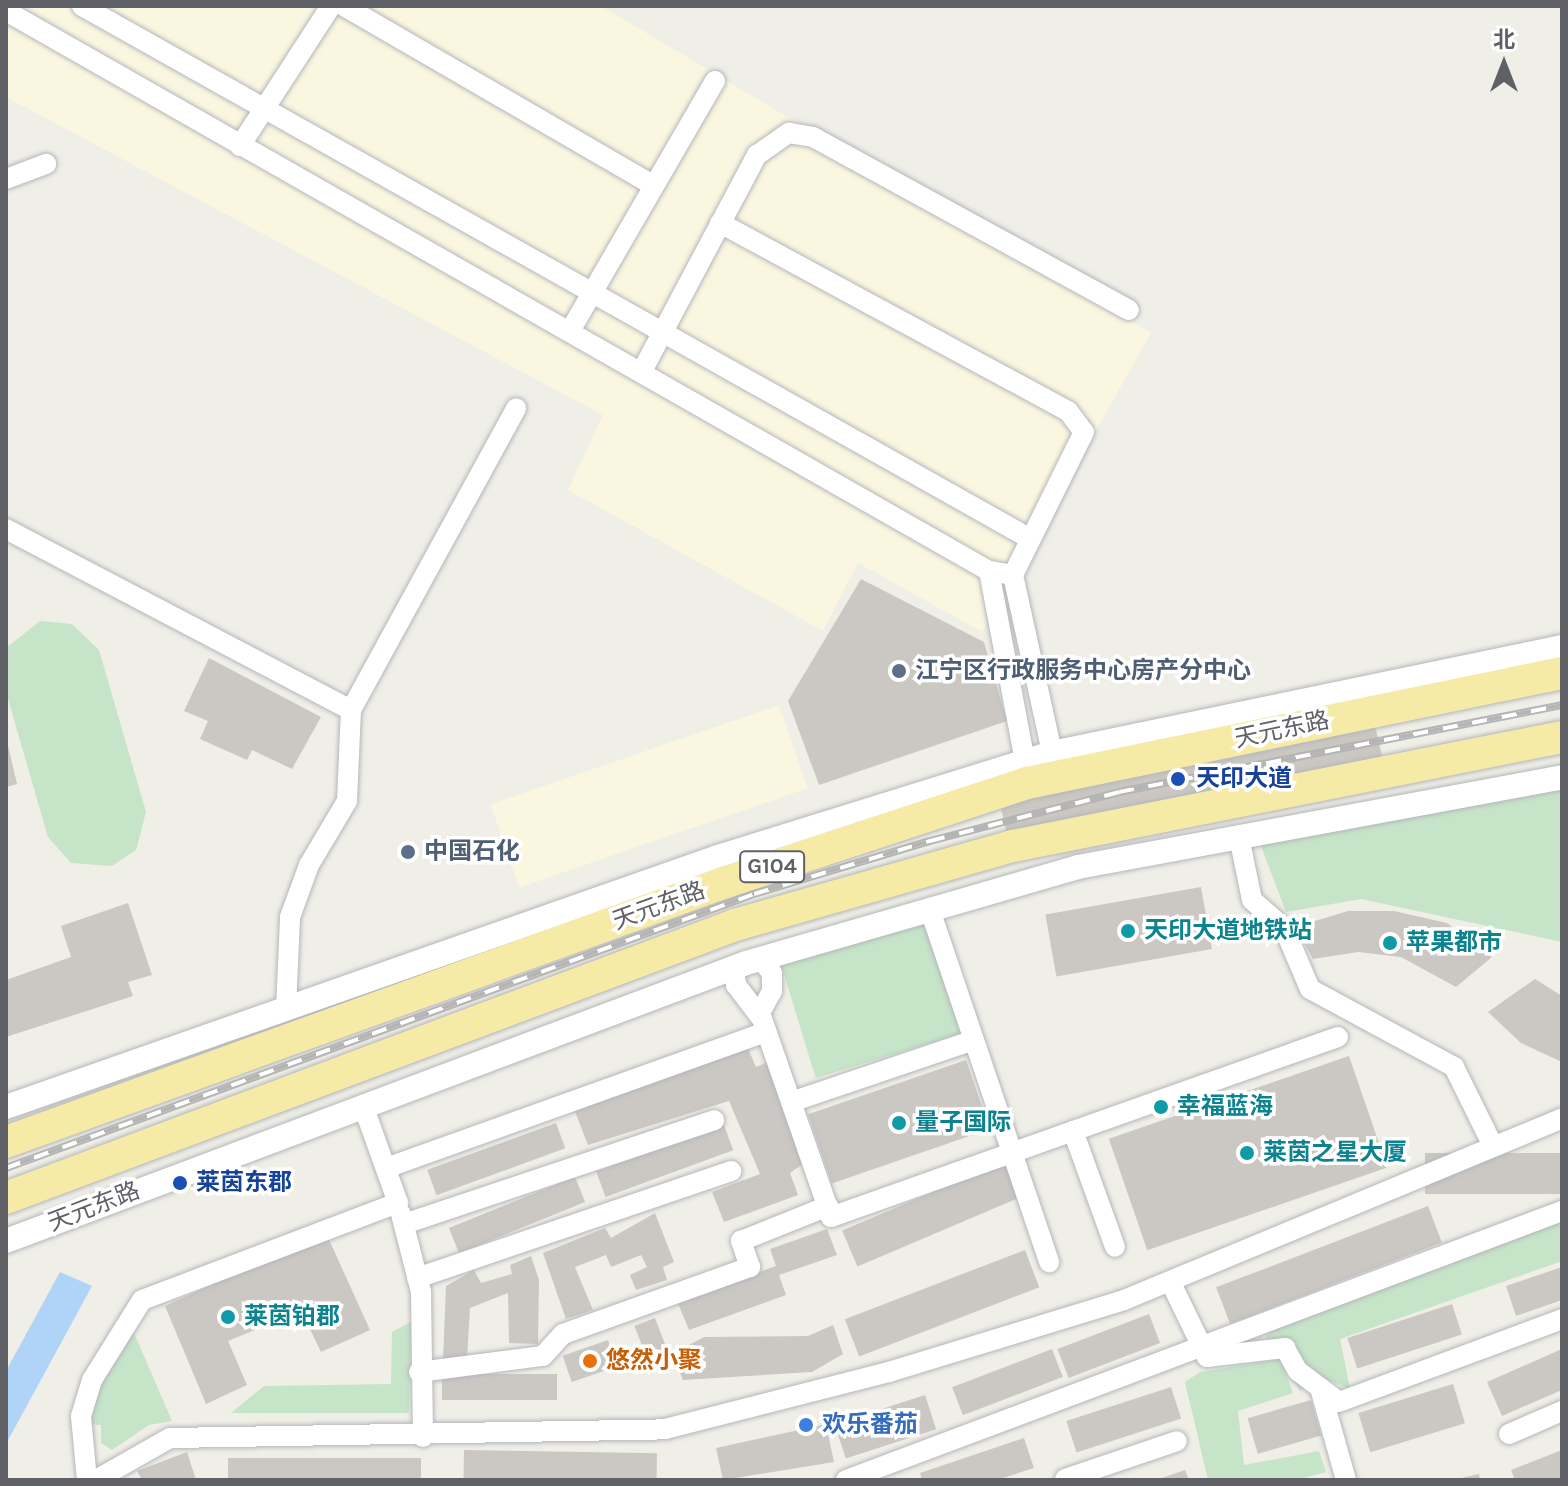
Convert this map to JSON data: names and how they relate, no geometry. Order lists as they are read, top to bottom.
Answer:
{
  "streets": {
    "highway": ["天元东路", "G104"]
  },
  "places": [
    "江宁区行政服务中心房产分中心",
    "天印大道",
    "中国石化",
    "天印大道地铁站",
    "苹果都市",
    "幸福蓝海",
    "量子国际",
    "莱茵之星大厦",
    "莱茵东郡",
    "莱茵铂郡",
    "悠然小聚",
    "欢乐番茄"
  ],
  "north": "top"
}
